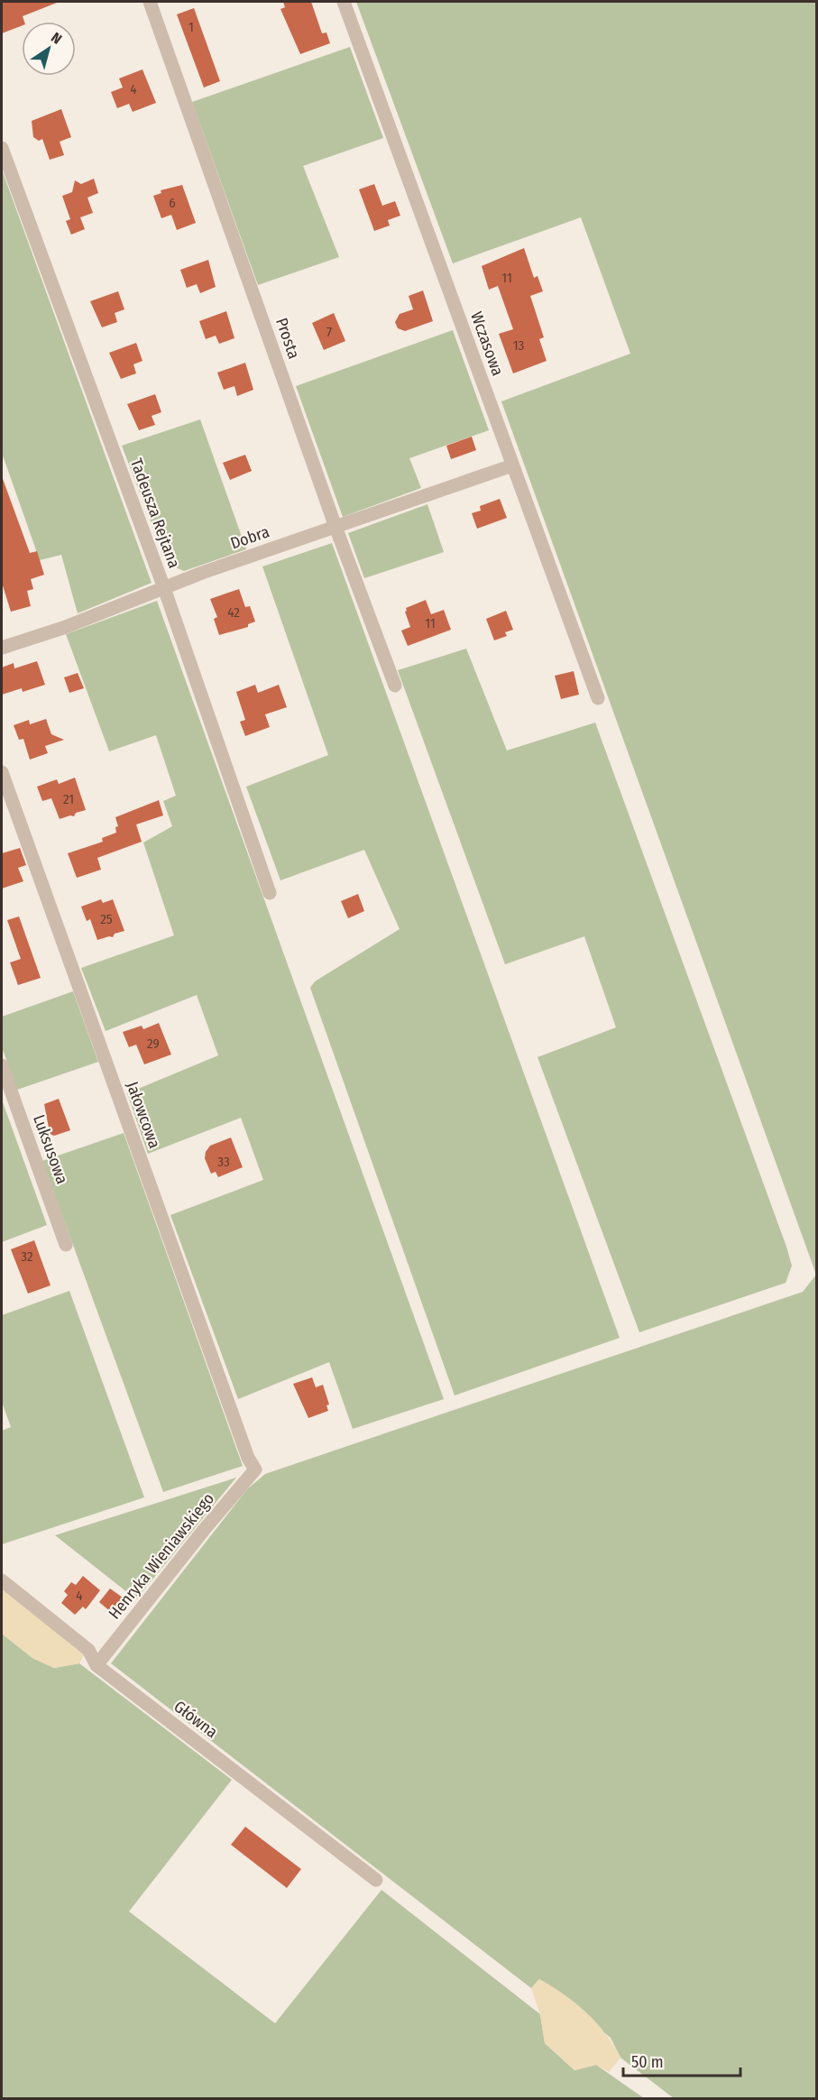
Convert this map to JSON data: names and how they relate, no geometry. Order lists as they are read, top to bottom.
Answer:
{
  "streets": {
    "street": [
      "Prosta",
      "Wczasowa",
      "Tadeusza Rejtana",
      "Dobra",
      "Jałowcowa",
      "Luksusowa",
      "Henryka Wieniawskiego",
      "Główna"
    ]
  },
  "crossings": [
    ["Prosta", "Dobra"],
    ["Wczasowa", "Dobra"],
    ["Tadeusza Rejtana", "Dobra"],
    ["Jałowcowa", "Henryka Wieniawskiego"],
    ["Henryka Wieniawskiego", "Główna"]
  ],
  "house_numbers": [
    "1",
    "4",
    "6",
    "11",
    "7",
    "13",
    "42",
    "11",
    "21",
    "25",
    "29",
    "33",
    "32",
    "4"
  ],
  "scale_bar": "50 m",
  "north": "top right"
}
